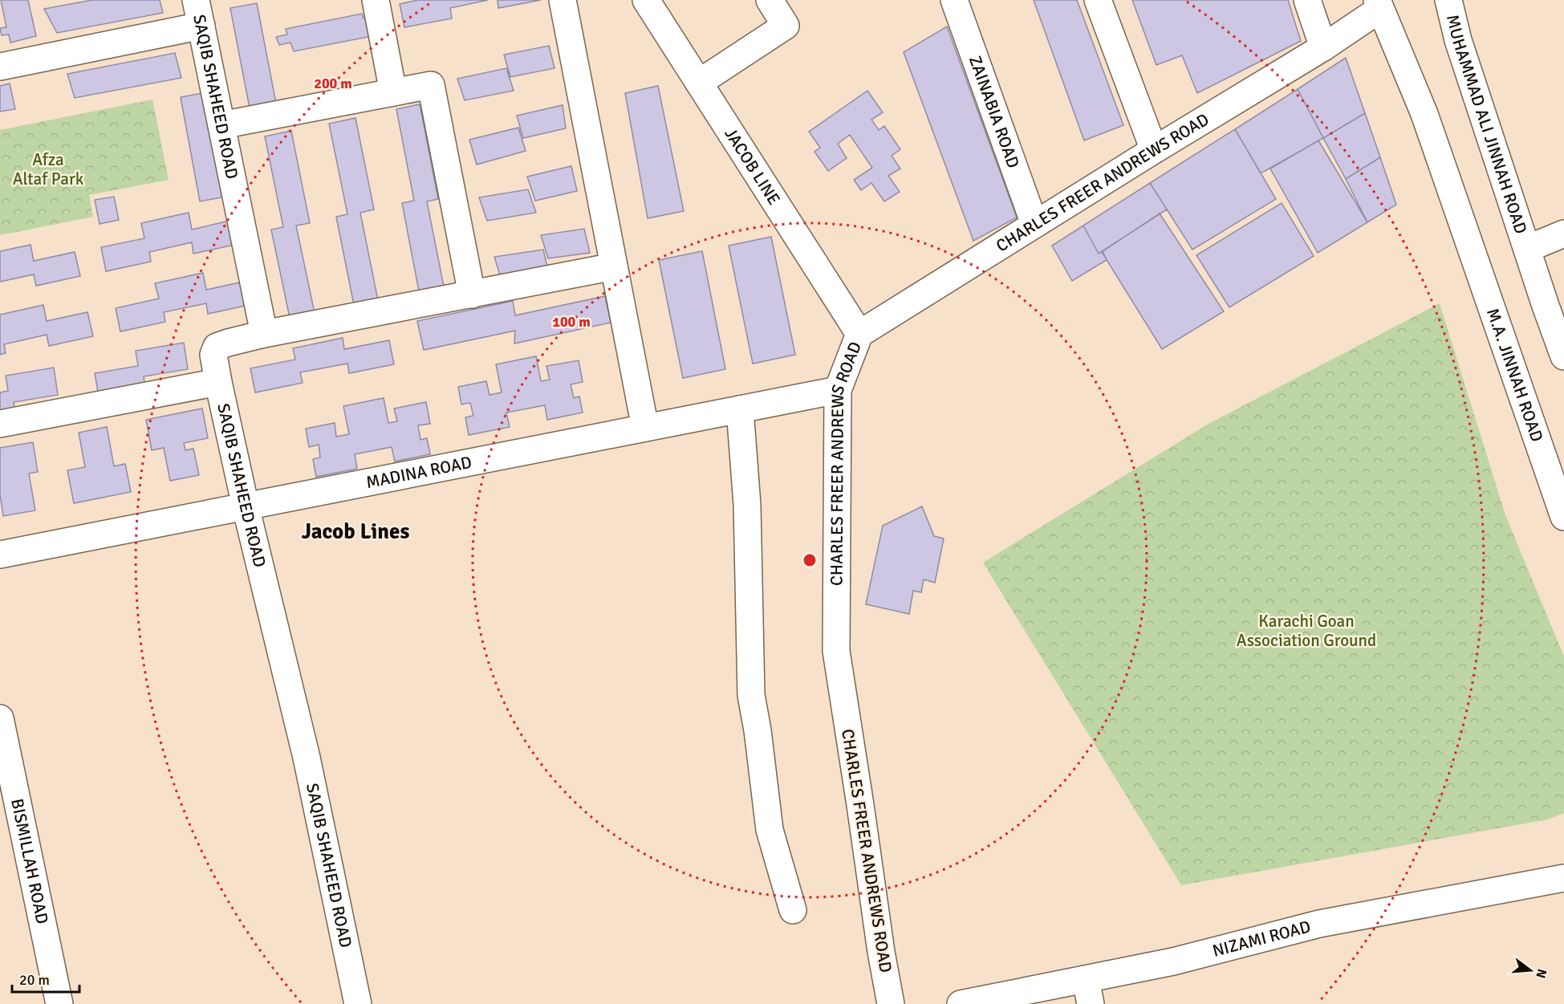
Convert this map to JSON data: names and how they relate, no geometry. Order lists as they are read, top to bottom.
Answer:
{
  "streets": {
    "main road": [
      "SAQIB SHAHEED ROAD",
      "ZAINABIA ROAD",
      "MUHAMMAD ALI JINNAH ROAD",
      "JACOB LINE",
      "CHARLES FREER ANDREWS ROAD",
      "M.A. JINNAH ROAD",
      "MADINA ROAD",
      "BISMILLAH ROAD",
      "NIZAMI ROAD"
    ]
  },
  "crossings": [
    ["SAQIB SHAHEED ROAD", "MADINA ROAD"],
    ["ZAINABIA ROAD", "CHARLES FREER ANDREWS ROAD"],
    ["JACOB LINE", "CHARLES FREER ANDREWS ROAD"],
    ["CHARLES FREER ANDREWS ROAD", "M.A. JINNAH ROAD"],
    ["CHARLES FREER ANDREWS ROAD", "MADINA ROAD"]
  ],
  "districts": ["Jacob Lines"],
  "parks": ["Afza Altaf Park", "Karachi Goan Association Ground"],
  "scale_bar": "20 m",
  "north": "right",
  "rings": ["200 m", "100 m"]
}
